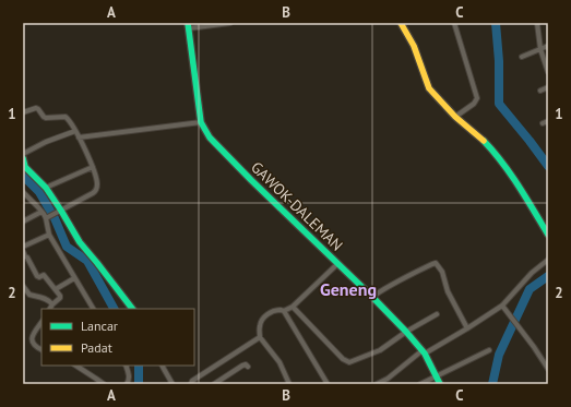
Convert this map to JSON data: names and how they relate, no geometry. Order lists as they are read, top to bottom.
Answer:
{
  "streets": {
    "street": ["GAWOK-DALEMAN"]
  },
  "districts": ["Geneng"],
  "legend": ["Lancar", "Padat"],
  "grid": {
    "columns": ["A", "B", "C"],
    "rows": ["1", "2"]
  }
}
